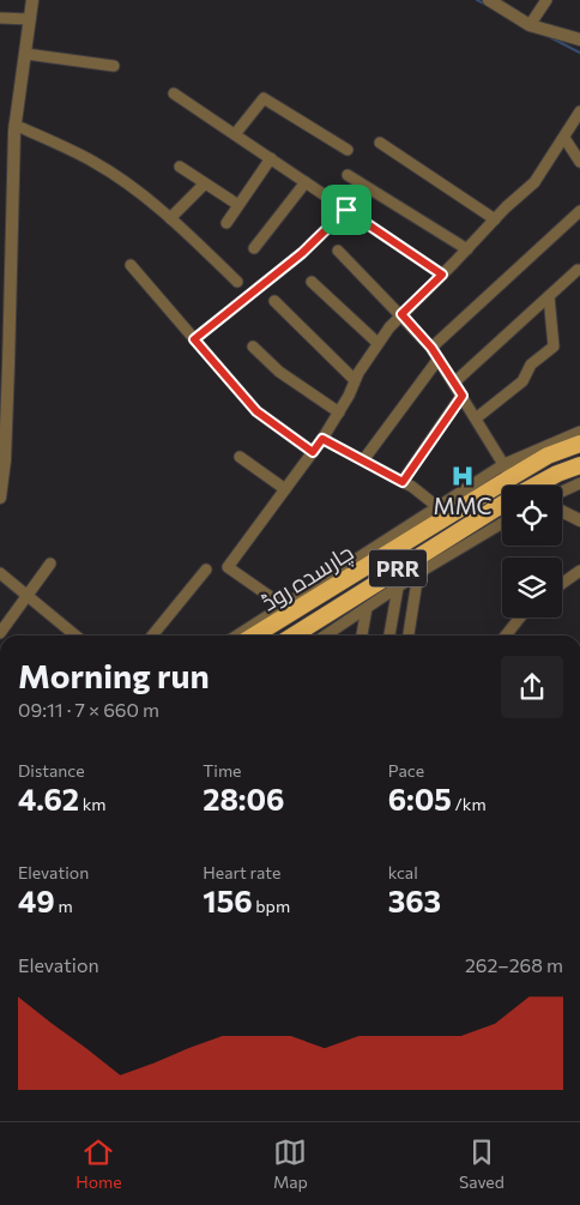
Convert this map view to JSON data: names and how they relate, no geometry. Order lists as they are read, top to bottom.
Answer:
{
  "streets": {
    "highway": ["PRR", "چارسدہ روڈ"]
  },
  "places": {
    "hospital": ["MMC"]
  },
  "page": {
    "heading": ["Morning run", "09:11 · 7 × 660 m"],
    "stats": [
      ["Distance", "4.62 km"],
      ["Time", "28:06"],
      ["Pace", "6:05 /km"],
      ["Elevation", "49 m"],
      ["Heart rate", "156 bpm"],
      ["kcal", "363"]
    ],
    "chart": ["Elevation", "262–268 m"],
    "tabs": ["Home", "Map", "Saved"]
  }
}
